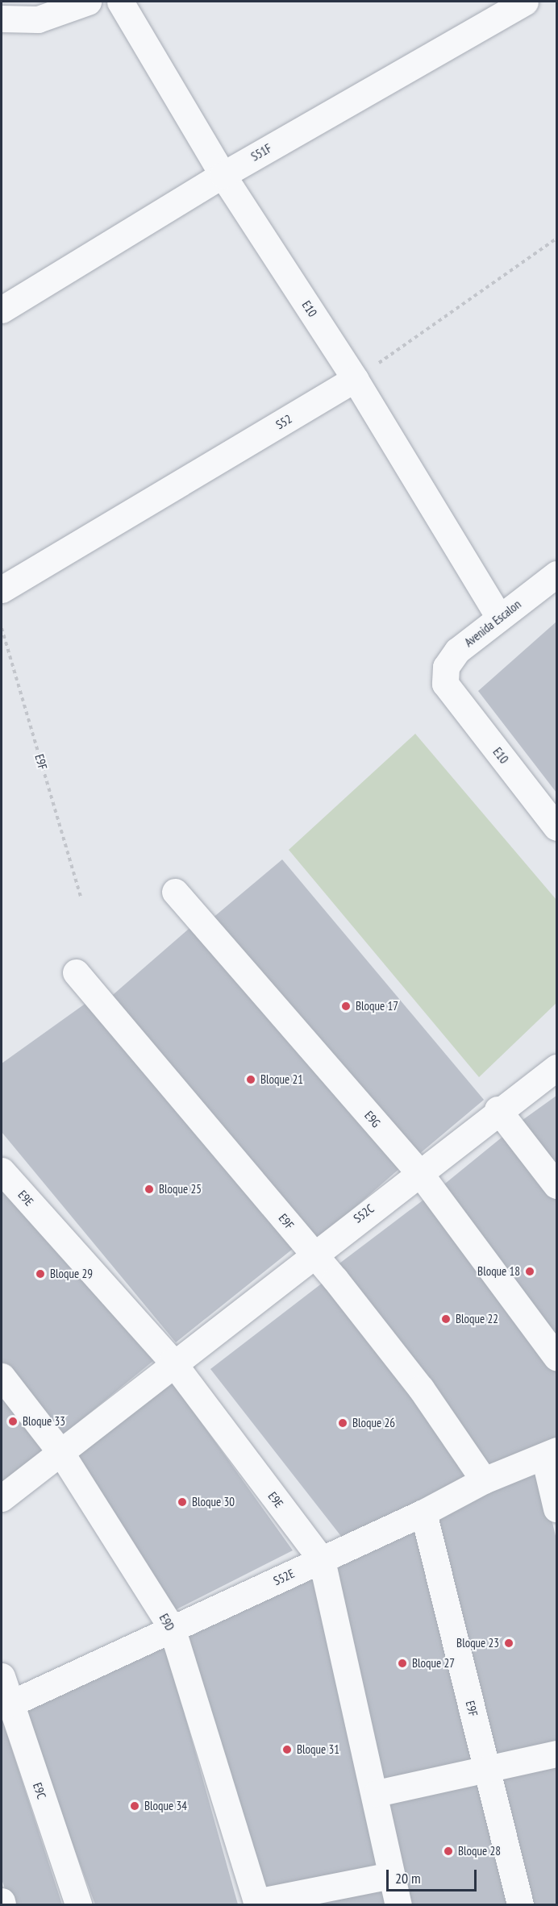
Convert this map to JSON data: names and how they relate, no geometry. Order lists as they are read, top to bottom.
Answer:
{
  "streets": {
    "street": [
      "S51F",
      "E10",
      "S52",
      "Avenida Escalon",
      "E9F",
      "E9G",
      "E9E",
      "S52C",
      "S52E",
      "E9D",
      "E9C"
    ]
  },
  "crossings": [
    ["S51F", "E10"],
    ["E10", "S52"],
    ["E10", "Avenida Escalon"],
    ["E9F", "S52C"],
    ["E9F", "S52E"],
    ["E9G", "S52C"],
    ["E9E", "S52C"],
    ["E9E", "S52E"],
    ["S52C", "E9D"],
    ["S52E", "E9D"],
    ["S52E", "E9C"]
  ],
  "places": [
    "Bloque 17",
    "Bloque 21",
    "Bloque 25",
    "Bloque 18",
    "Bloque 29",
    "Bloque 22",
    "Bloque 33",
    "Bloque 26",
    "Bloque 30",
    "Bloque 23",
    "Bloque 27",
    "Bloque 31",
    "Bloque 34",
    "Bloque 28"
  ],
  "scale_bar": "20 m"
}
